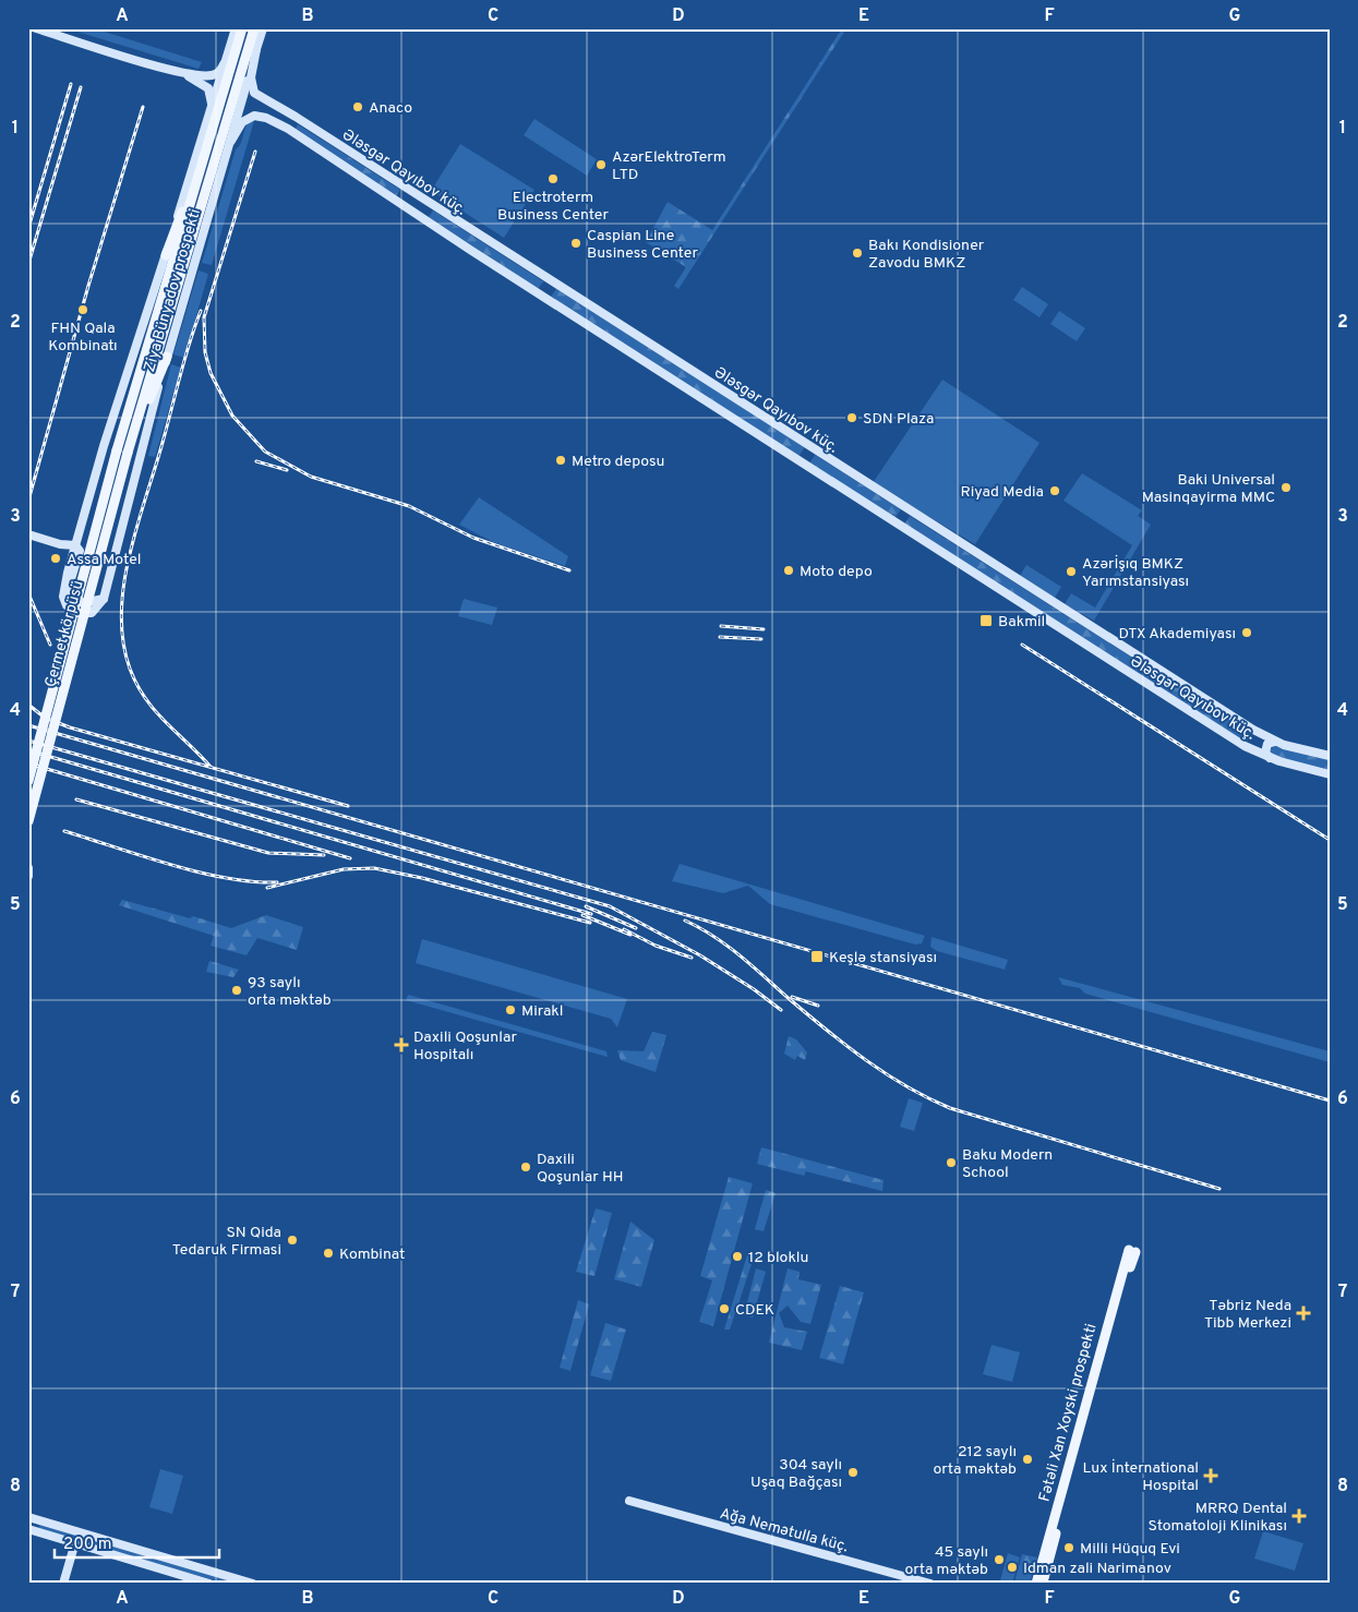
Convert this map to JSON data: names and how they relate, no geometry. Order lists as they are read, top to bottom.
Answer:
{
  "streets": {
    "main road": [
      "Ələsgər Qayıbov küç.",
      "Ziya Bünyadov prospekti",
      "Çermet körpüsü",
      "Fətəli Xan Xoyski prospekti",
      "Ağa Nemətulla küç."
    ]
  },
  "crossings": [
    ["Ələsgər Qayıbov küç.", "Ziya Bünyadov prospekti"],
    ["Ziya Bünyadov prospekti", "Çermet körpüsü"]
  ],
  "places": {
    "other": [
      "Anaco",
      "AzərElektroTerm LTD",
      "Electroterm Business Center",
      "Caspian Line Business Center",
      "Bakı Kondisioner Zavodu BMKZ",
      "FHN Qala Kombinatı",
      "SDN Plaza",
      "Metro deposu",
      "Baki Universal Masinqayirma MMC",
      "Riyad Media",
      "Assa Motel",
      "Moto depo",
      "Azərİşıq BMKZ Yarımstansiyası",
      "DTX Akademiyası",
      "93 saylı orta məktəb",
      "Mirakl",
      "Baku Modern School",
      "Daxili Qoşunlar HH",
      "SN Qida Tedaruk Firmasi",
      "Kombinat",
      "12 bloklu",
      "CDEK",
      "212 saylı orta məktəb",
      "304 saylı Uşaq Bağçası",
      "Milli Hüquq Evi",
      "45 saylı orta məktəb",
      "Idman zali Narimanov"
    ],
    "transit": ["Bakmil", "Keşlə stansiyası"],
    "health": [
      "Daxili Qoşunlar Hospitalı",
      "Təbriz Neda Tibb Merkezi",
      "Lux İnternational Hospital",
      "MRRQ Dental Stomatoloji Klinikası"
    ]
  },
  "scale_bar": "200 m",
  "grid": {
    "columns": [
      "A",
      "B",
      "C",
      "D",
      "E",
      "F",
      "G"
    ],
    "rows": [
      "1",
      "2",
      "3",
      "4",
      "5",
      "6",
      "7",
      "8"
    ]
  }
}
